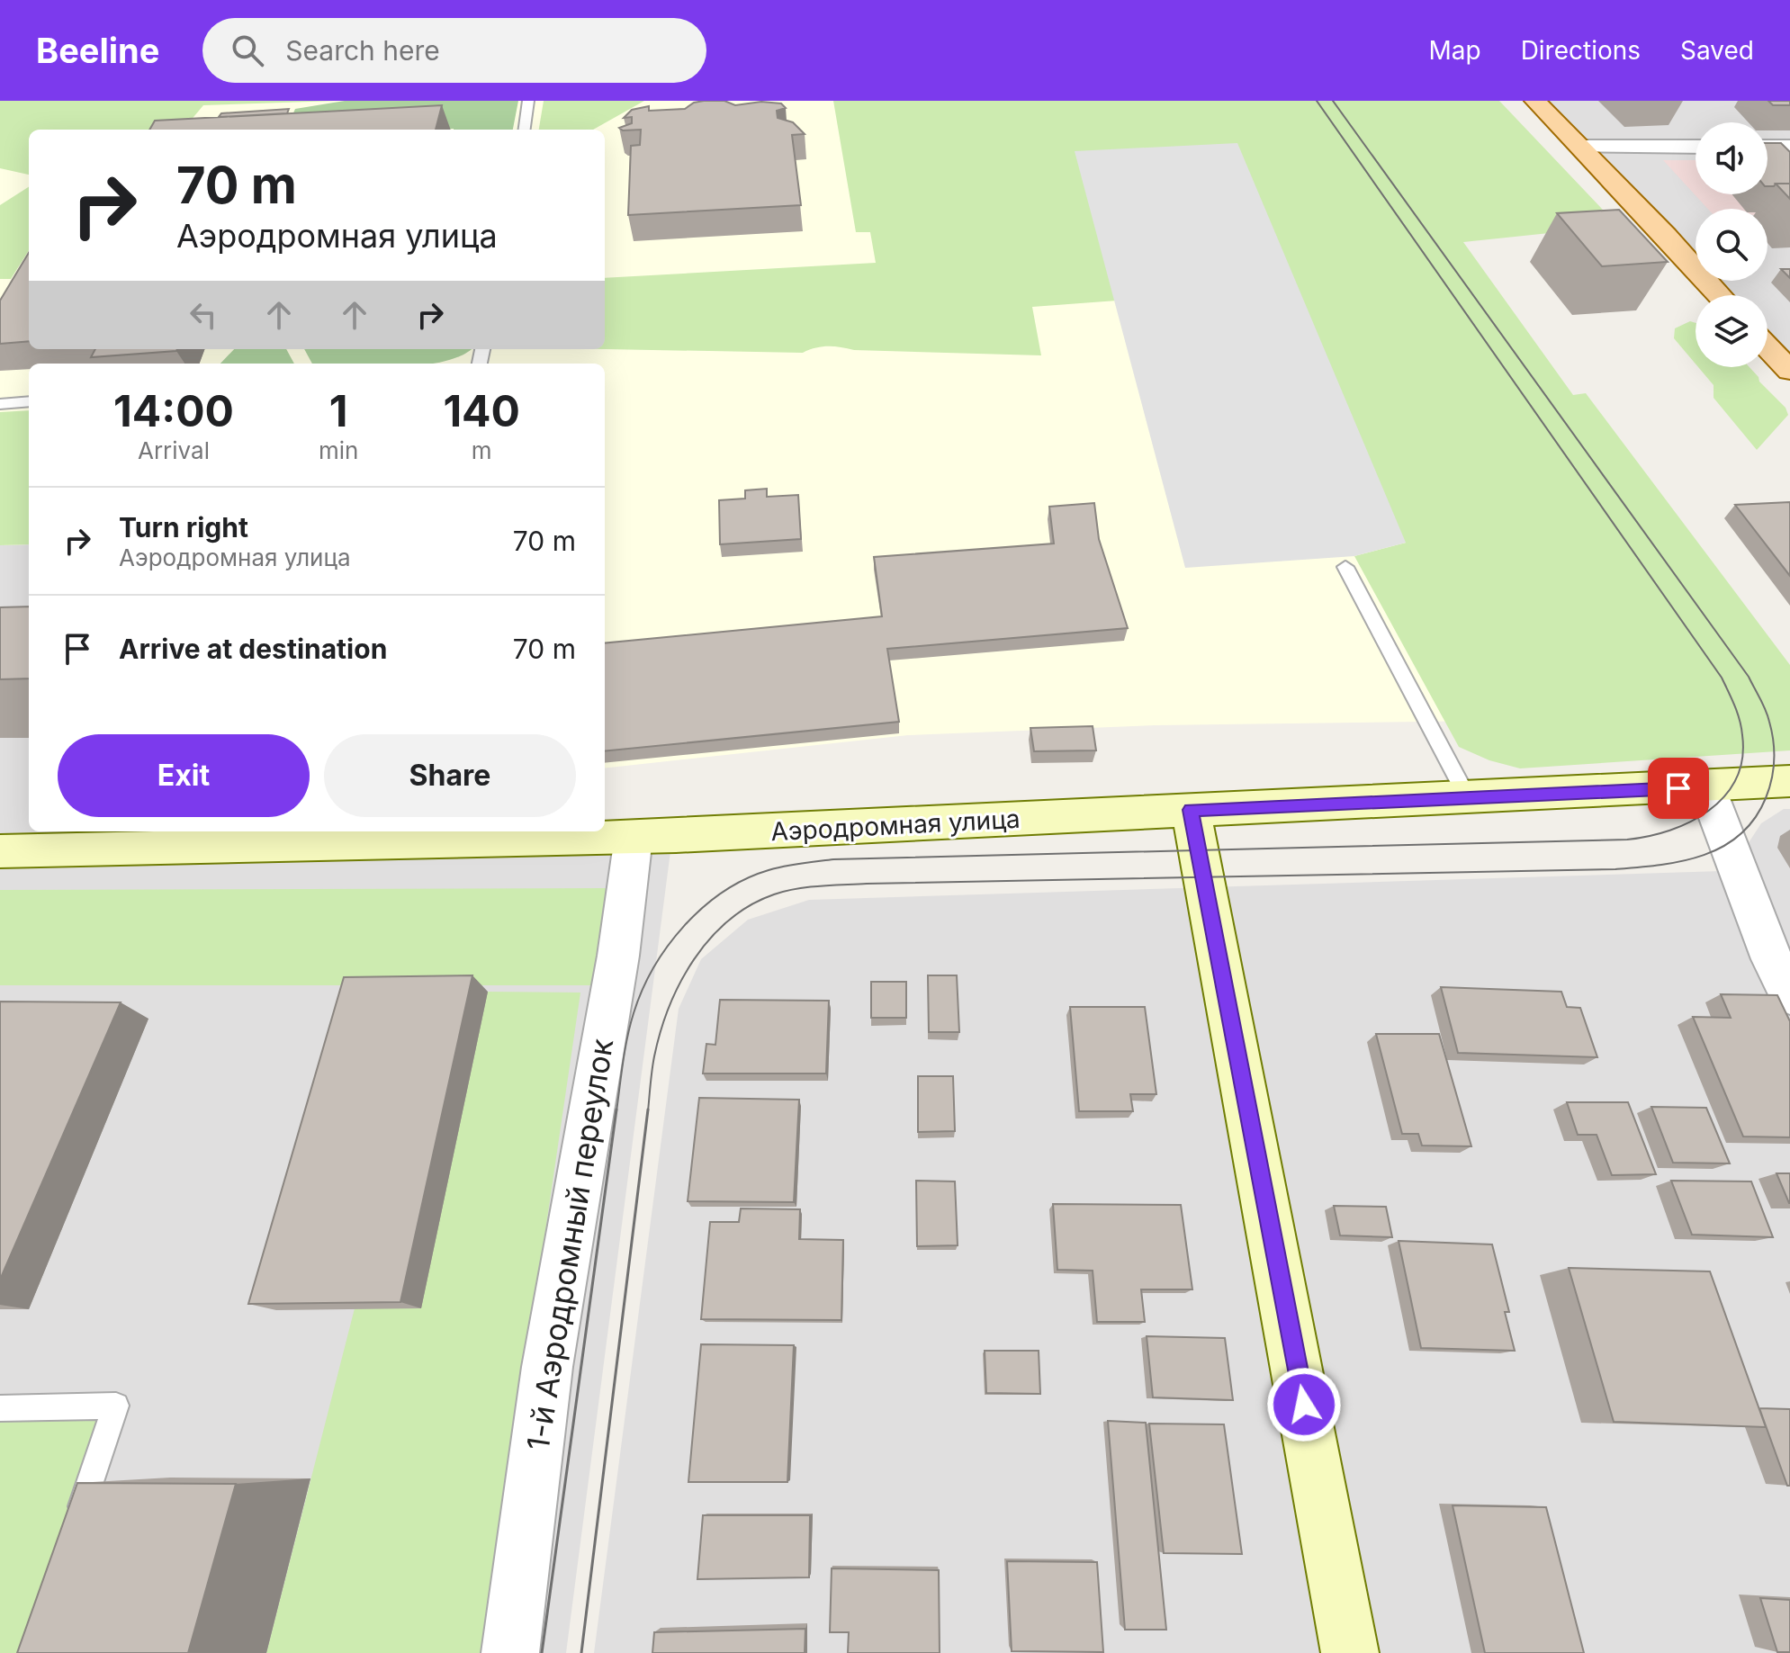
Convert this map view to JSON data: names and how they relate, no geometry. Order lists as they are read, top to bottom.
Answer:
{
  "streets": {
    "street": ["Аэродромная улица", "1-й Аэродромный переулок"]
  },
  "crossings": [
    ["Аэродромная улица", "1-й Аэродромный переулок"]
  ],
  "page": {
    "header": "Beeline",
    "search": "Search here",
    "nav": ["Map", "Directions", "Saved"],
    "turn": ["70 m", "Аэродромная улица"],
    "eta": [
      "14:00",
      "Arrival",
      "1",
      "min",
      "140",
      "m"
    ],
    "list": [
      {
        "name": "Turn right",
        "note": "Аэродромная улица",
        "value": "70 m"
      },
      {
        "name": "Arrive at destination",
        "value": "70 m"
      }
    ],
    "buttons": ["Exit", "Share"]
  }
}
